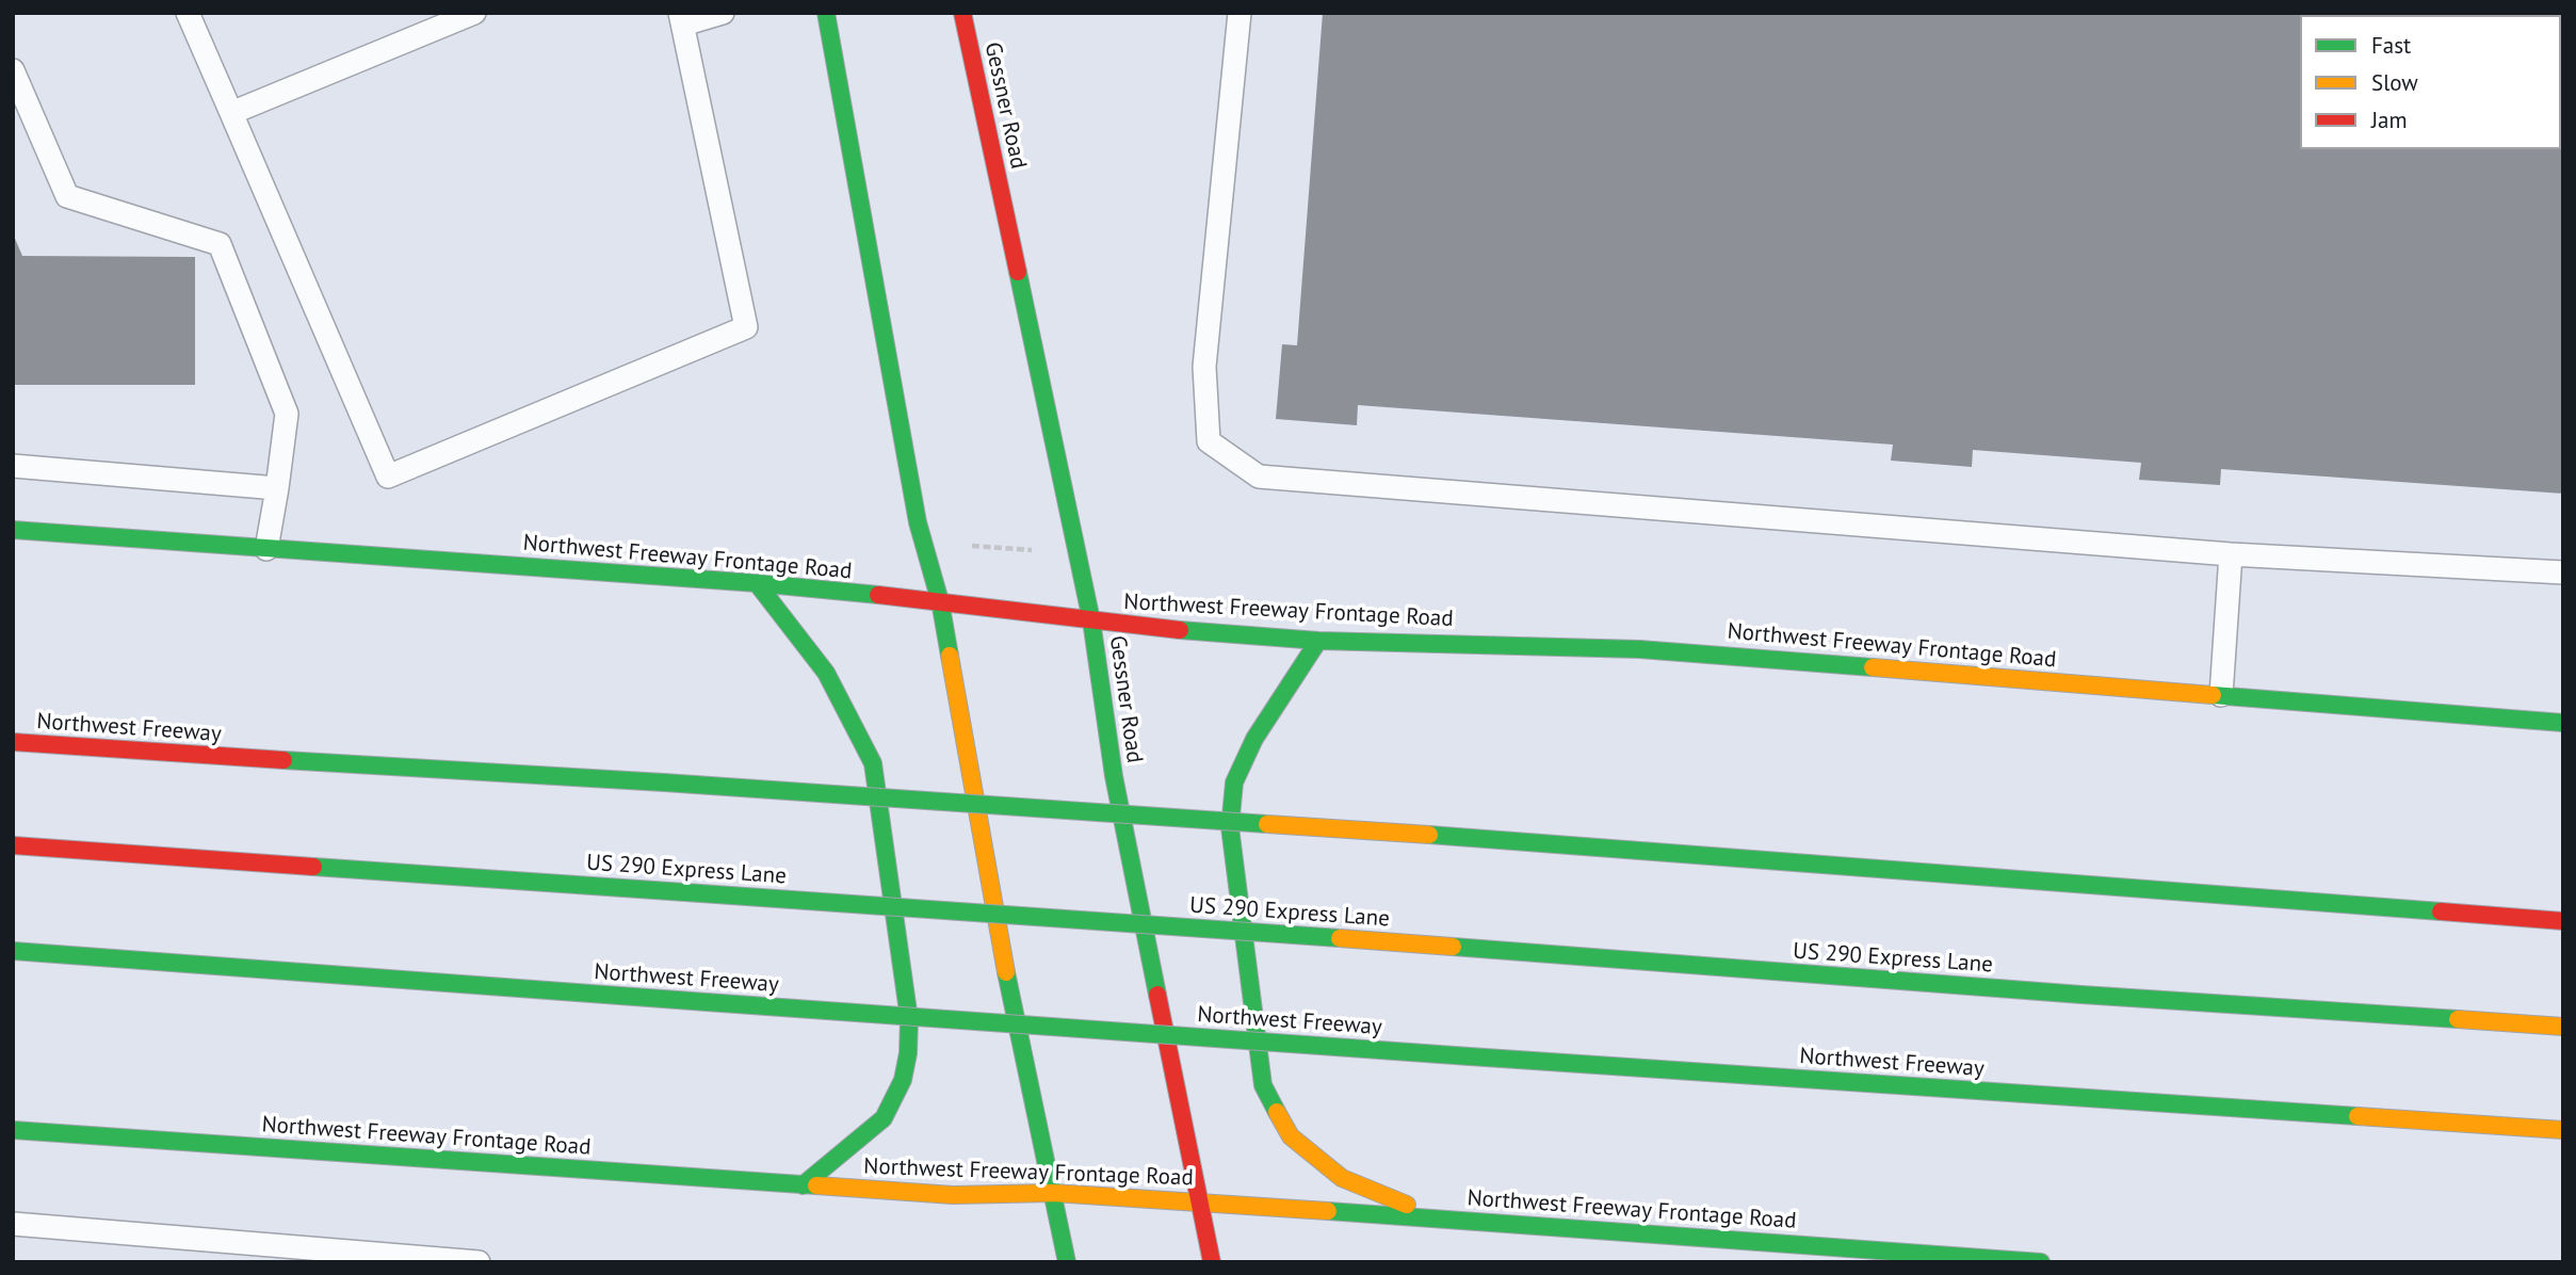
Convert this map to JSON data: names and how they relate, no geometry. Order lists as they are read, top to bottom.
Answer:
{
  "streets": {
    "main road": [
      "Gessner Road",
      "Northwest Freeway Frontage Road",
      "Northwest Freeway",
      "US 290 Express Lane"
    ]
  },
  "crossings": [
    ["Gessner Road", "Northwest Freeway Frontage Road"]
  ],
  "legend": ["Fast", "Slow", "Jam"]
}
